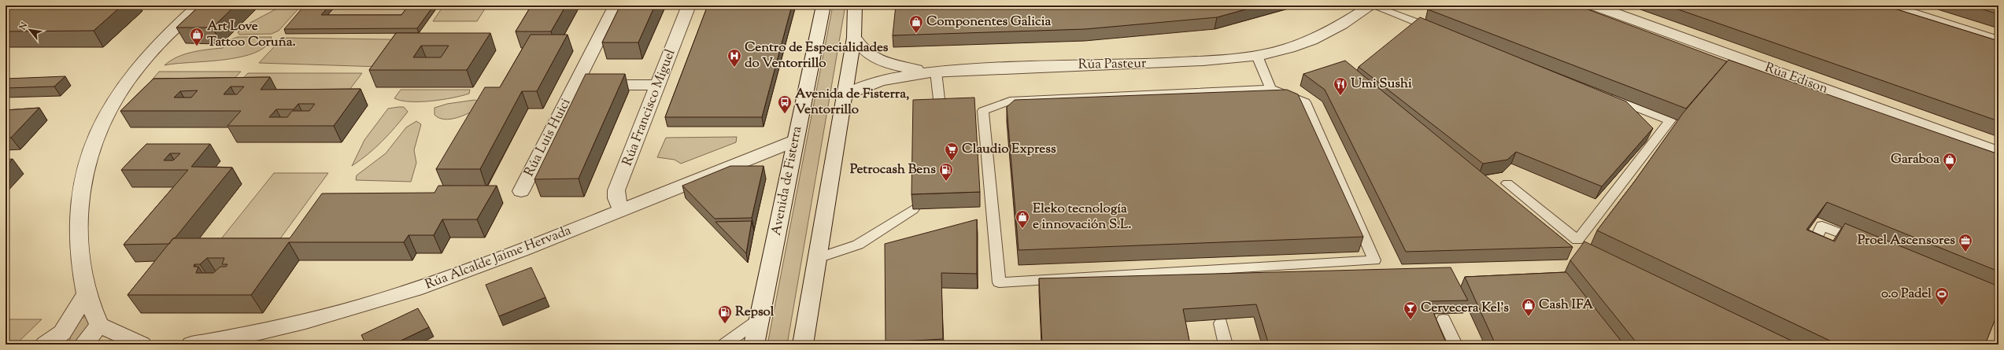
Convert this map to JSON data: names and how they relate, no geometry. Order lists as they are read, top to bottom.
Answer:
{
  "streets": {
    "street": [
      "Rúa Pasteur",
      "Rúa Edison",
      "Rúa Francisco Miguel",
      "Rúa Luis Huici",
      "Avenida de Fisterra",
      "Rúa Alcalde Jaime Hervada"
    ]
  },
  "crossings": [
    ["Rúa Francisco Miguel", "Rúa Luis Huici"],
    ["Rúa Francisco Miguel", "Rúa Alcalde Jaime Hervada"],
    ["Avenida de Fisterra", "Rúa Alcalde Jaime Hervada"]
  ],
  "places": {
    "shop": [
      "Componentes Galicia",
      "Art Love Tattoo Coruña.",
      "Garaboa",
      "Eleko tecnología e innovación S.L.",
      "Cash IFA"
    ],
    "hospital": ["Centro de Especialidades do Ventorrillo"],
    "restaurant": ["Umi Sushi"],
    "bus stop": ["Avenida de Fisterra, Ventorrillo"],
    "supermarket": ["Claudio Express"],
    "fuel station": ["Petrocash Bens", "Repsol"],
    "office": ["Proel Ascensores"],
    "sports": ["0.0 Padel"],
    "bar": ["Cervecera Kel's"]
  },
  "north": "top left"
}
